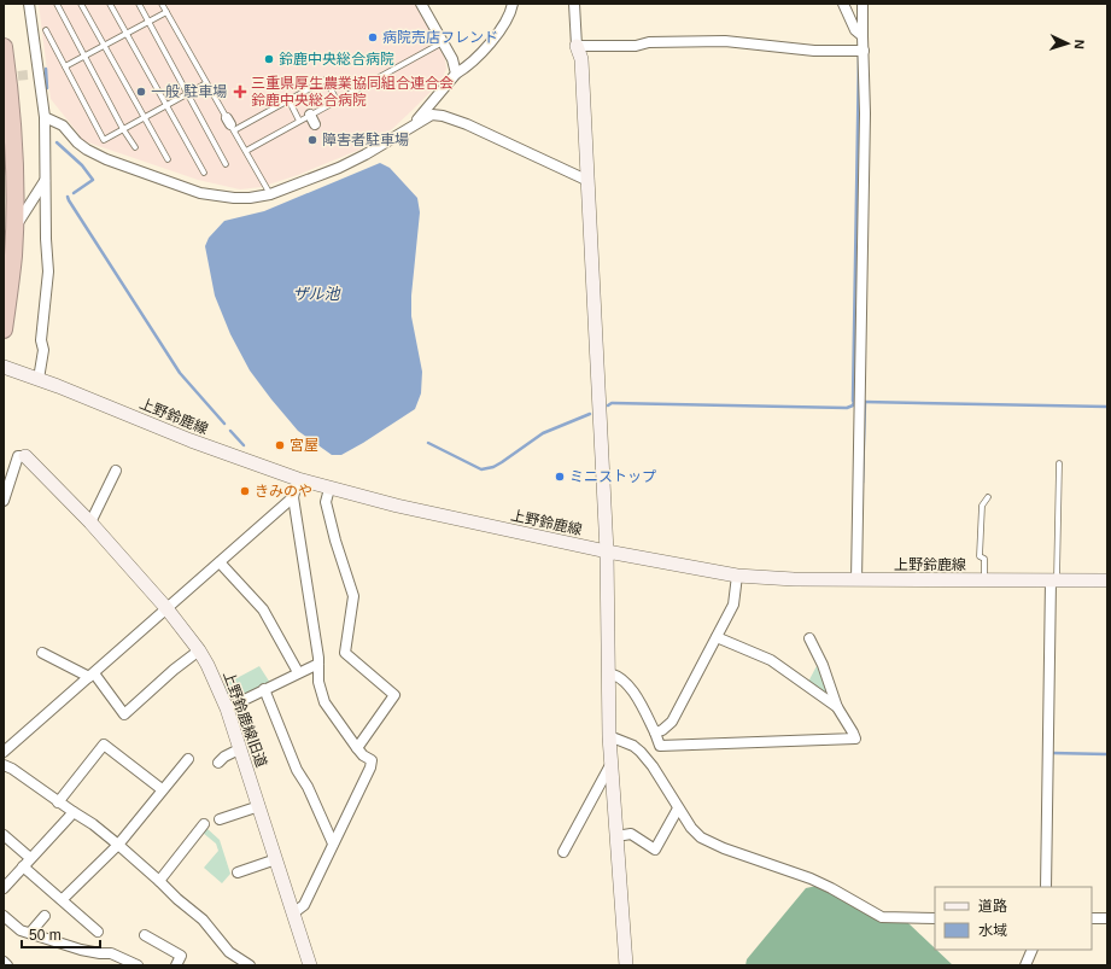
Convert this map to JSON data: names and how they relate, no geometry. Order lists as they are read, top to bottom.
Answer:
{
  "streets": {
    "street": ["上野鈴鹿線", "上野鈴鹿線旧道"]
  },
  "water": ["ザル池"],
  "places": {
    "other": [
      "病院売店フレンド",
      "鈴鹿中央総合病院",
      "一般 駐車場",
      "障害者駐車場",
      "宮屋",
      "ミニストップ",
      "きみのや"
    ],
    "health": ["三重県厚生農業協同組合連合会 鈴鹿中央総合病院"]
  },
  "legend": ["道路", "水域"],
  "scale_bar": "50 m",
  "north": "right"
}
